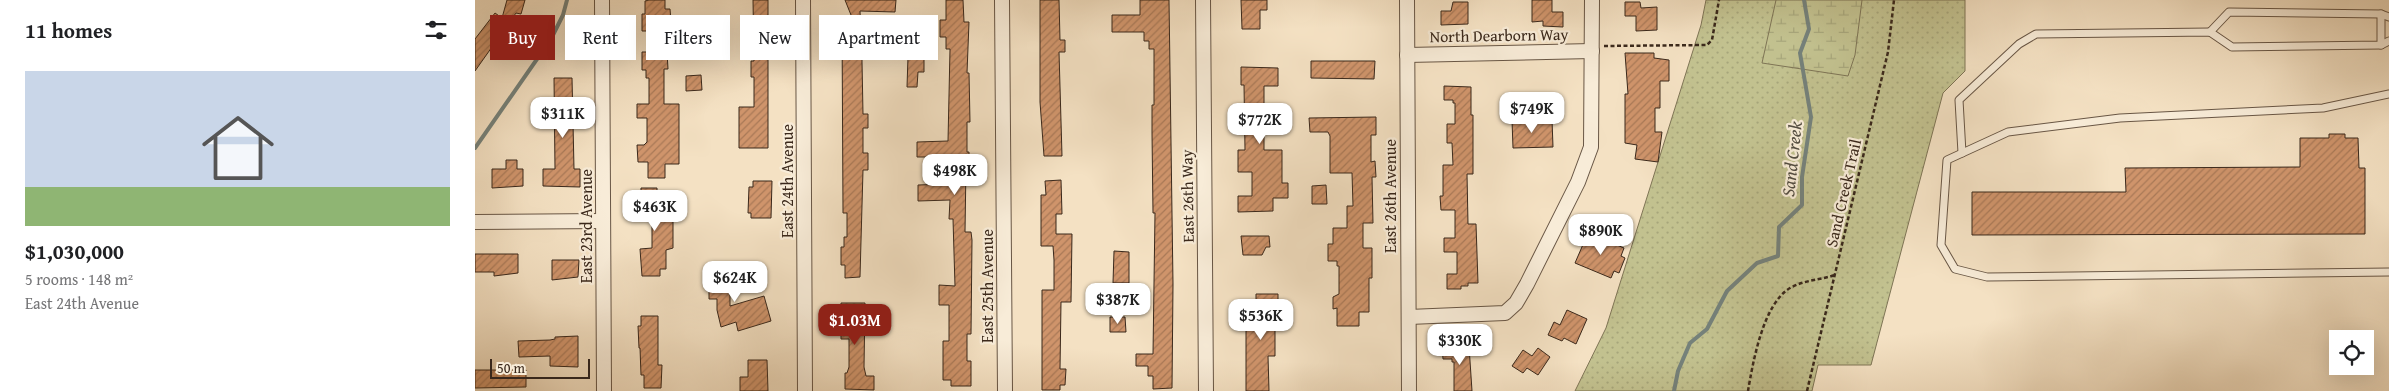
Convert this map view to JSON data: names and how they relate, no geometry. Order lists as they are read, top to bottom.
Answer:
{
  "streets": {
    "street": [
      "North Dearborn Way",
      "East 24th Avenue",
      "East 26th Way",
      "East 26th Avenue",
      "East 23rd Avenue",
      "East 25th Avenue"
    ],
    "path": ["Sand Creek Trail"]
  },
  "crossings": [
    ["North Dearborn Way", "East 26th Avenue"]
  ],
  "water": ["Sand Creek"],
  "scale_bar": "50 m",
  "page": {
    "heading": "11 homes",
    "chip": [
      "Buy",
      "Rent",
      "Filters",
      "New",
      "Apartment"
    ],
    "list": [
      {
        "name": "$1,030,000",
        "note": "5 rooms · 148 m² · East 24th Avenue"
      }
    ],
    "price": [
      "$749K",
      "$311K",
      "$772K",
      "$498K",
      "$463K",
      "$890K",
      "$624K",
      "$387K",
      "$536K",
      "$1.03M",
      "$330K"
    ],
    "scale": "50 m"
  }
}
